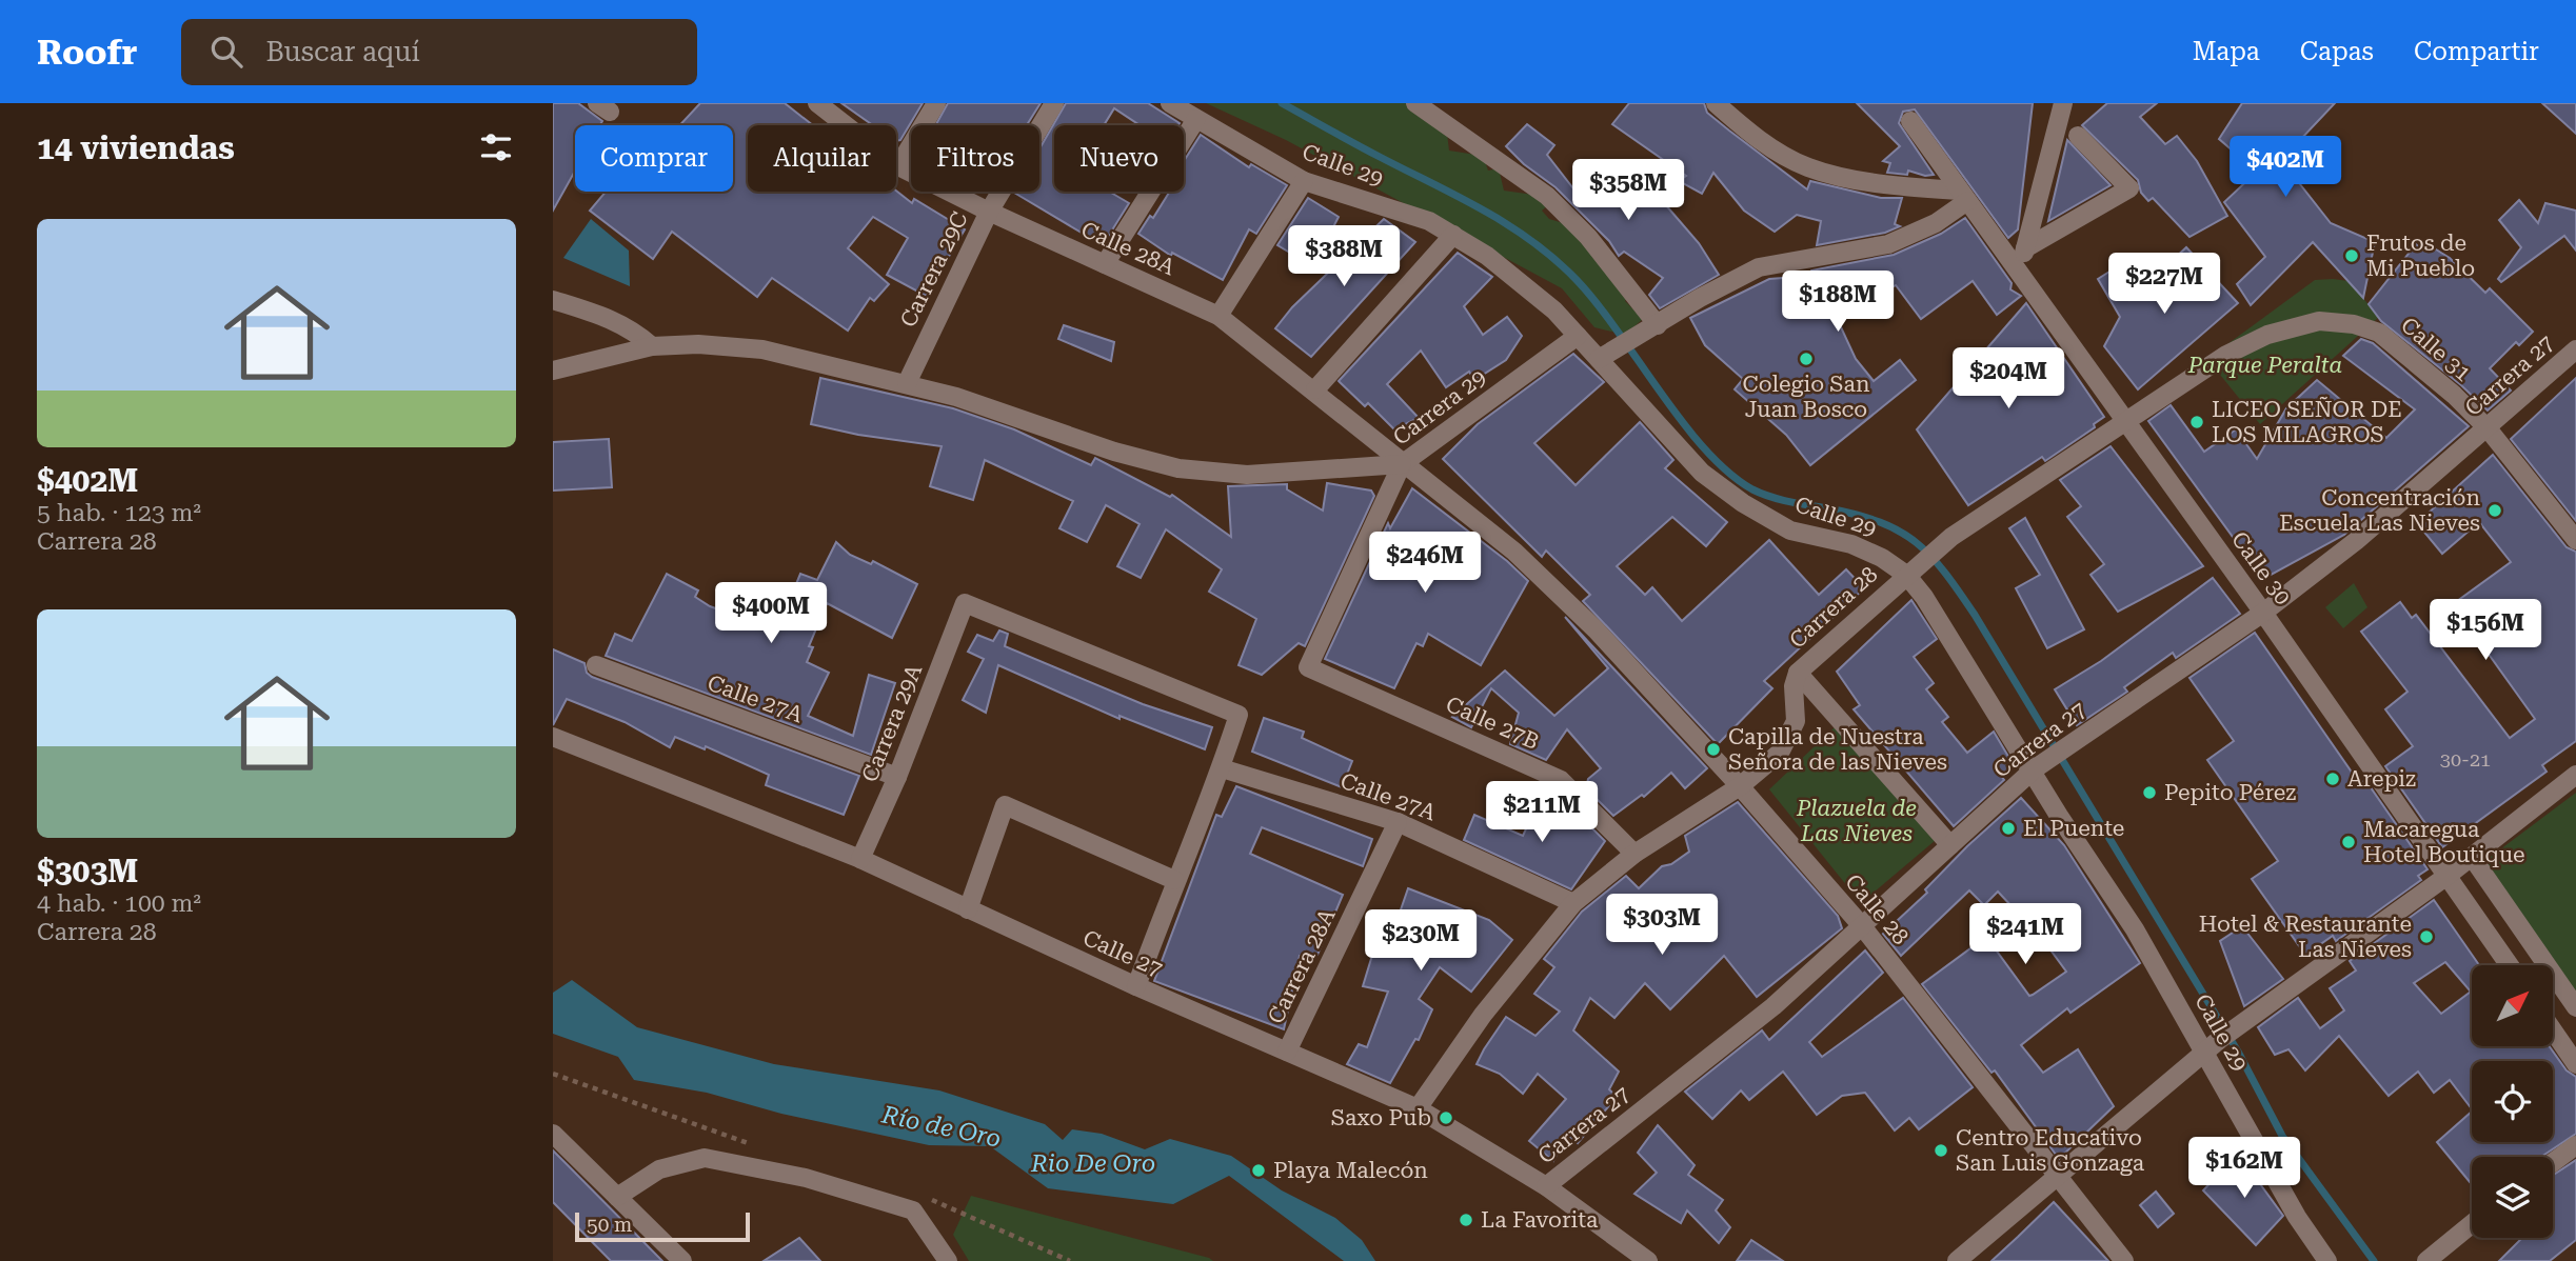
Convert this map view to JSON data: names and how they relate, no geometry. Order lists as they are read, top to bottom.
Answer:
{
  "streets": {
    "street": [
      "Calle 29",
      "Calle 28A",
      "Carrera 29C",
      "Calle 31",
      "Carrera 27",
      "Carrera 29",
      "Calle 30",
      "Carrera 28",
      "Calle 27A",
      "Carrera 29A",
      "Calle 27B",
      "Calle 28",
      "Calle 27",
      "Carrera 28A"
    ]
  },
  "crossings": [
    ["Calle 29", "Carrera 27"],
    ["Calle 29", "Carrera 29"],
    ["Calle 29", "Carrera 28"],
    ["Calle 28A", "Carrera 29C"],
    ["Calle 28A", "Carrera 29"],
    ["Calle 28A", "Calle 28"],
    ["Calle 31", "Carrera 27"],
    ["Calle 31", "Carrera 28"],
    ["Carrera 27", "Calle 30"],
    ["Carrera 27", "Calle 28"],
    ["Carrera 27", "Calle 27"],
    ["Carrera 29", "Calle 27B"],
    ["Carrera 29", "Calle 28"],
    ["Calle 30", "Carrera 28"],
    ["Carrera 28", "Calle 27A"],
    ["Carrera 28", "Calle 27B"],
    ["Carrera 28", "Calle 28"],
    ["Carrera 28", "Calle 27"],
    ["Calle 27A", "Carrera 29A"],
    ["Calle 27A", "Carrera 28A"],
    ["Carrera 29A", "Calle 27"],
    ["Calle 27", "Carrera 28A"]
  ],
  "water": ["Río de Oro", "Rio De Oro"],
  "parks": ["Parque Peralta", "Plazuela de Las Nieves"],
  "places": [
    "Frutos de Mi Pueblo",
    "Colegio San Juan Bosco",
    "LICEO SEÑOR DE LOS MILAGROS",
    "Concentración Escuela Las Nieves",
    "Capilla de Nuestra Señora de las Nieves",
    "Arepiz",
    "Pepito Pérez",
    "El Puente",
    "Macaregua Hotel Boutique",
    "Hotel & Restaurante Las Nieves",
    "Saxo Pub",
    "Centro Educativo San Luis Gonzaga",
    "Playa Malecón",
    "La Favorita"
  ],
  "house_numbers": ["30-21"],
  "scale_bar": "50 m",
  "north": "top right",
  "page": {
    "header": "Roofr",
    "search": "Buscar aquí",
    "nav": ["Mapa", "Capas", "Compartir"],
    "heading": "14 viviendas",
    "chip": [
      "Comprar",
      "Alquilar",
      "Filtros",
      "Nuevo"
    ],
    "price": [
      "$402M",
      "$358M",
      "$388M",
      "$227M",
      "$188M",
      "$204M",
      "$246M",
      "$400M",
      "$156M",
      "$211M",
      "$303M",
      "$241M",
      "$230M",
      "$162M"
    ],
    "list": [
      {
        "name": "$402M",
        "note": "5 hab. · 123 m² · Carrera 28"
      },
      {
        "name": "$303M",
        "note": "4 hab. · 100 m² · Carrera 28"
      }
    ],
    "scale": "50 m"
  }
}
